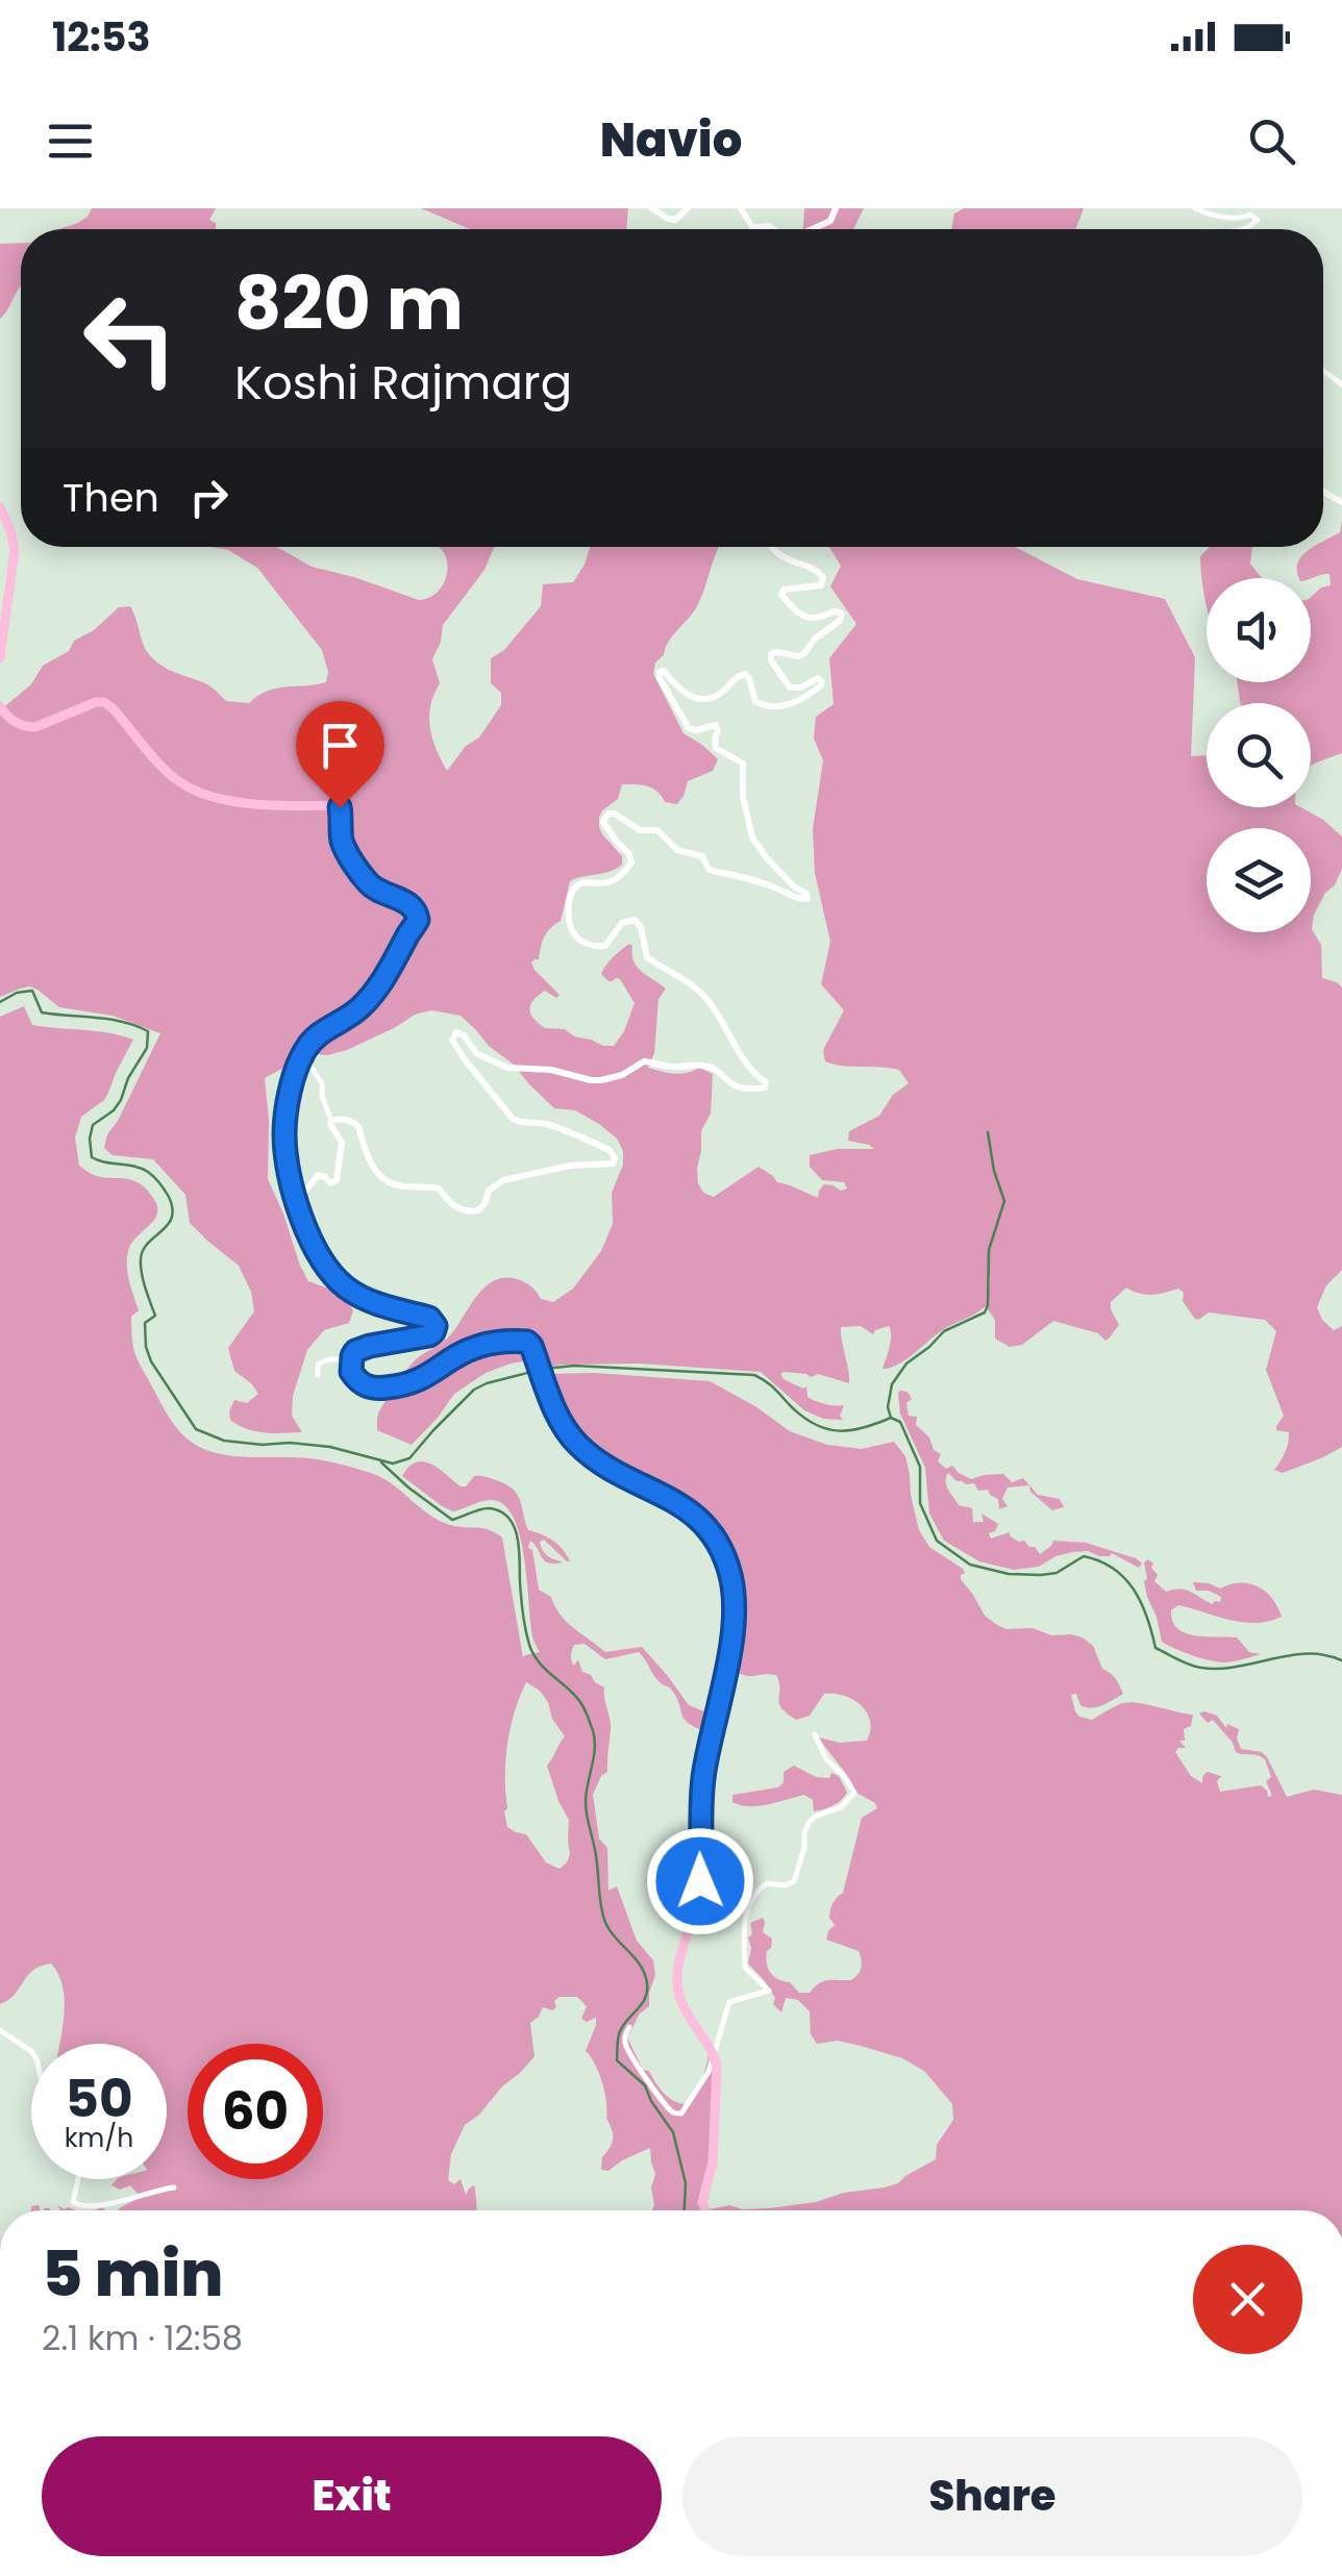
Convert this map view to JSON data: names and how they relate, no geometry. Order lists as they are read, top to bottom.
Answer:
{
  "page": {
    "status": "12:53",
    "header": "Navio",
    "turn": ["820 m", "Koshi Rajmarg"],
    "then": "Then",
    "speed": "50 km/h",
    "limit": "60",
    "heading": ["5 min", "2.1 km · 12:58"],
    "buttons": ["Exit", "Share"]
  }
}
